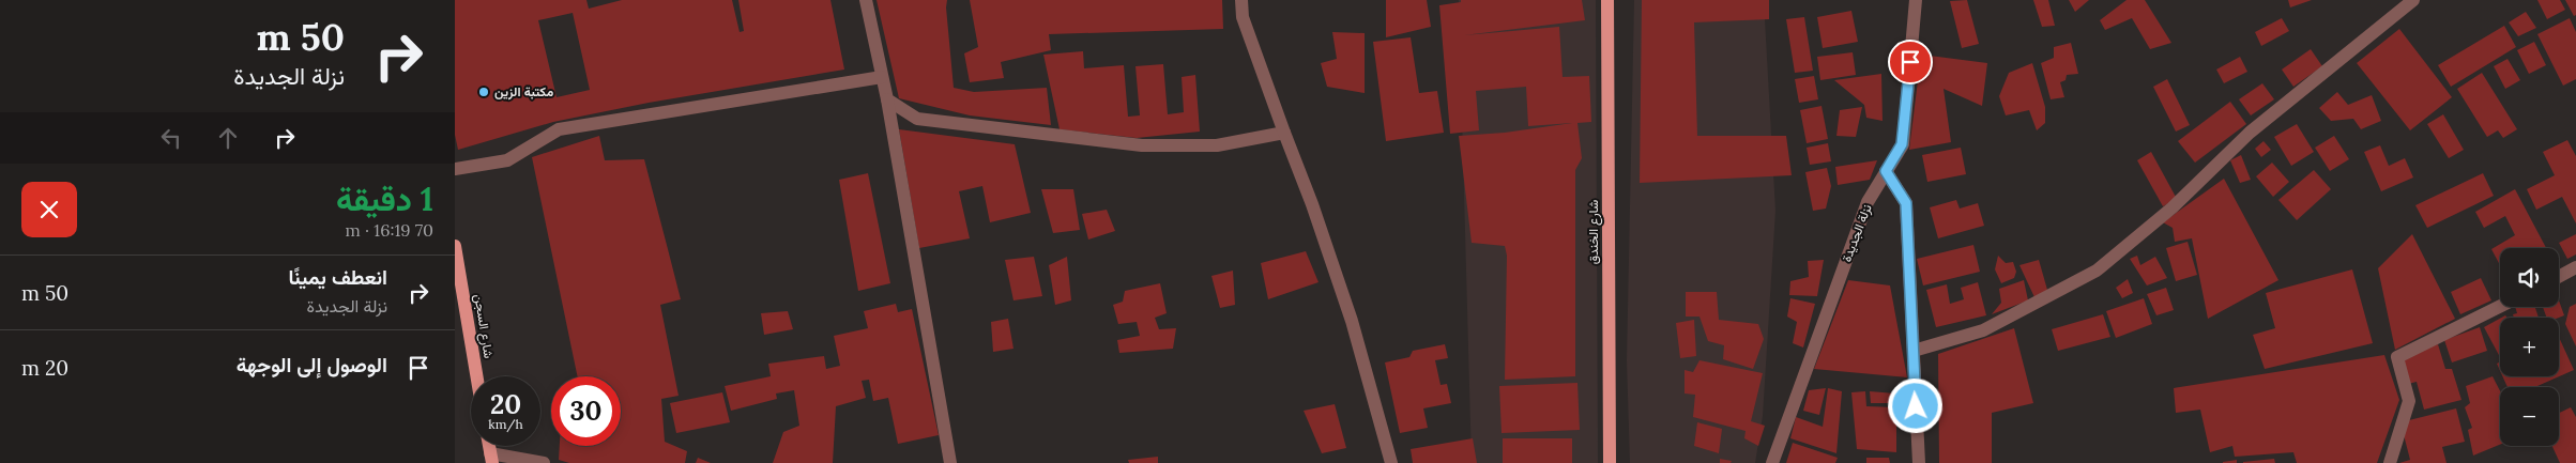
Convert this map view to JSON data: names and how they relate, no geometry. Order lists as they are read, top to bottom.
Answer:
{
  "streets": {
    "main road": ["شارع الخندق", "شارع السجن"],
    "street": ["نزلة الجديدة"]
  },
  "places": ["مكتبة الزين"],
  "page": {
    "turn": ["50 m", "نزلة الجديدة"],
    "heading": ["1 دقيقة", "70 m · 16:19"],
    "map_buttons": ["+", "−"],
    "list": [
      {
        "name": "انعطف يمينًا",
        "note": "نزلة الجديدة",
        "value": "50 m"
      },
      {
        "name": "الوصول إلى الوجهة",
        "value": "20 m"
      }
    ],
    "speed": "20 km/h",
    "limit": "30"
  }
}
